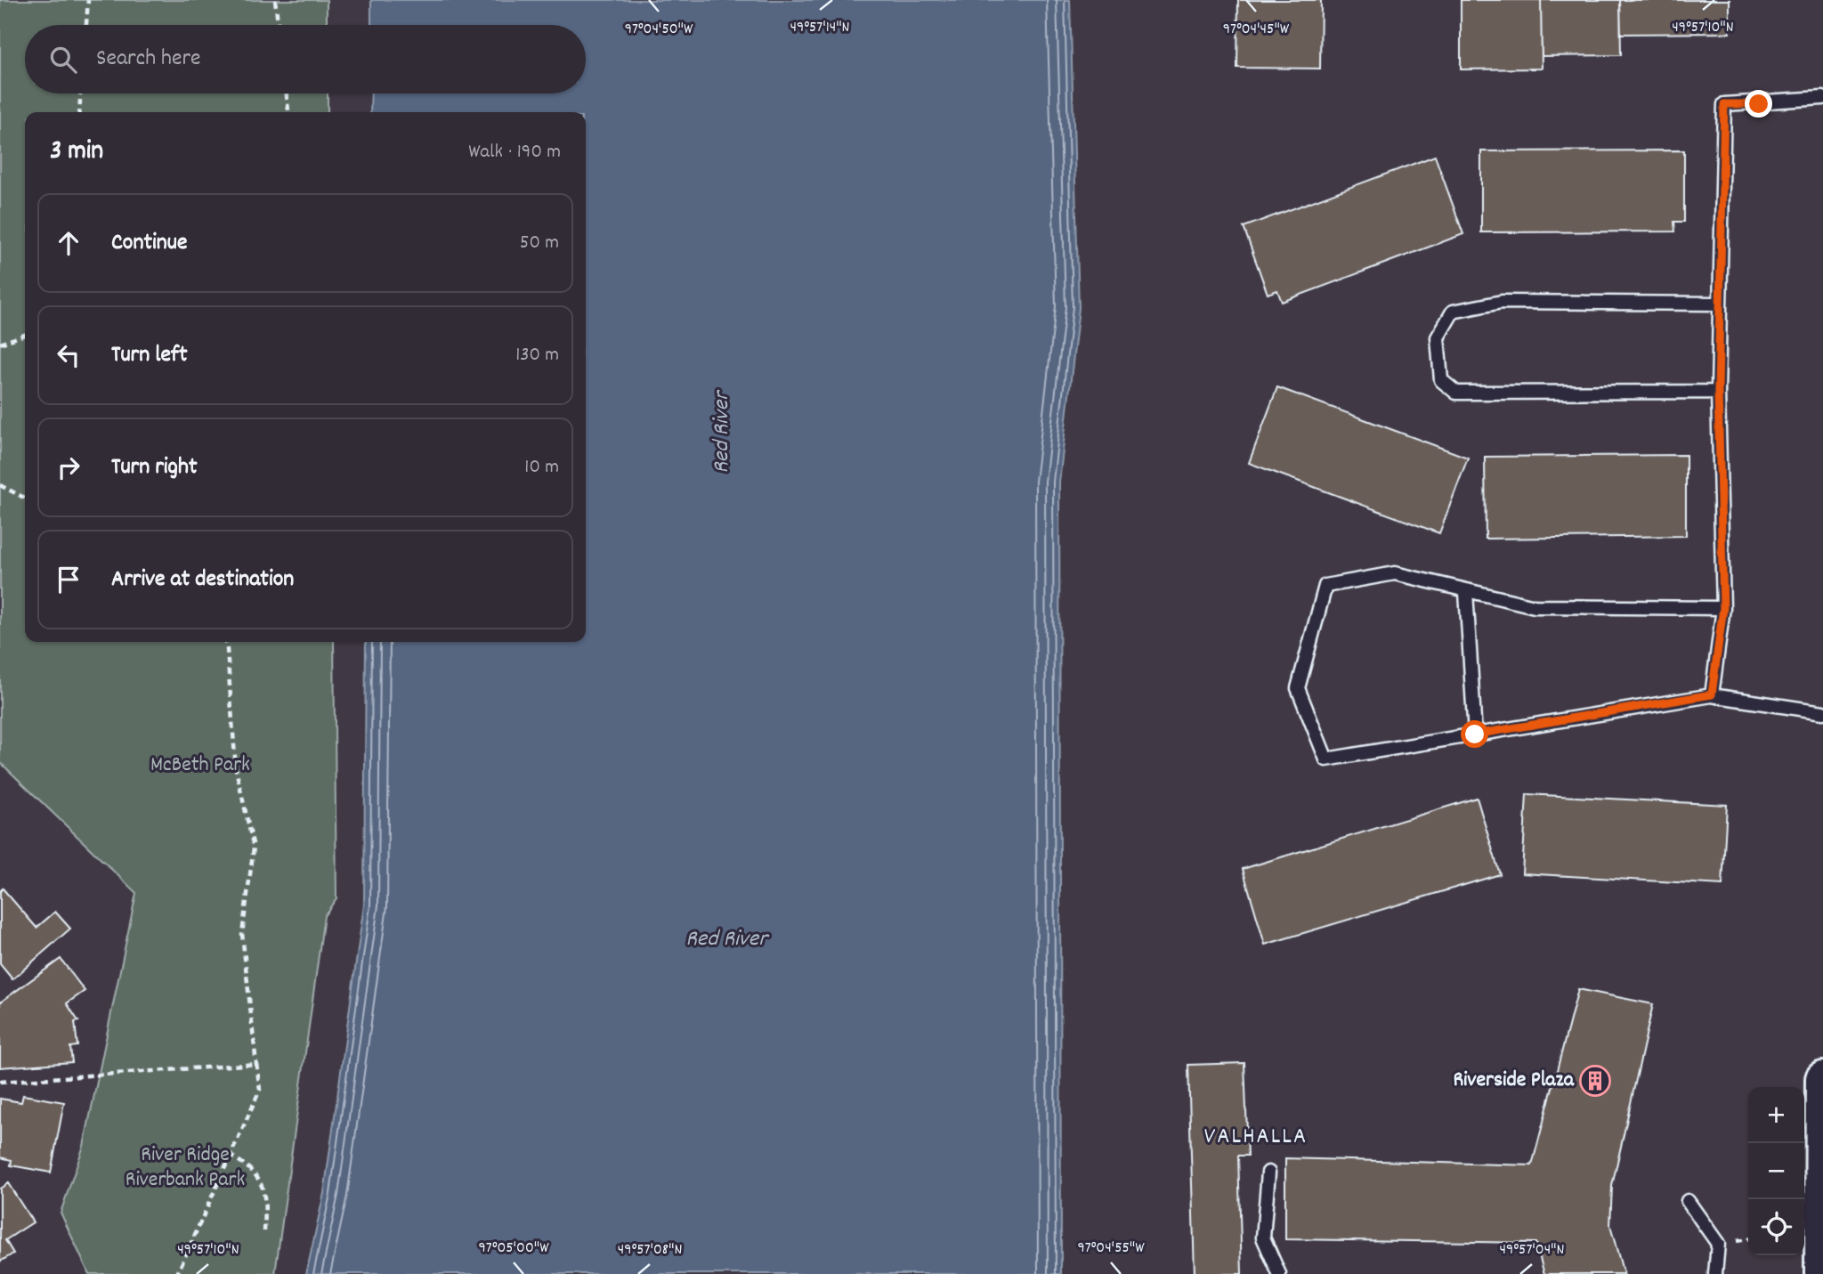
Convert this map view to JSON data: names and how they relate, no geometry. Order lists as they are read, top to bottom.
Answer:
{
  "districts": ["VALHALLA"],
  "water": ["Red River"],
  "parks": ["McBeth Park", "River Ridge Riverbank Park"],
  "places": {
    "building": ["Riverside Plaza"]
  },
  "page": {
    "search": "Search here",
    "heading": ["3 min", "Walk · 190 m"],
    "list": [
      ["Continue", "50 m"],
      ["Turn left", "130 m"],
      ["Turn right", "10 m"],
      "Arrive at destination"
    ],
    "map_buttons": ["+", "−"]
  },
  "coordinates": [
    "49°57'14\"N",
    "49°57'10\"N",
    "97°04'50\"W",
    "97°04'45\"W",
    "97°05'00\"W",
    "97°04'55\"W",
    "49°57'08\"N",
    "49°57'04\"N"
  ]
}
